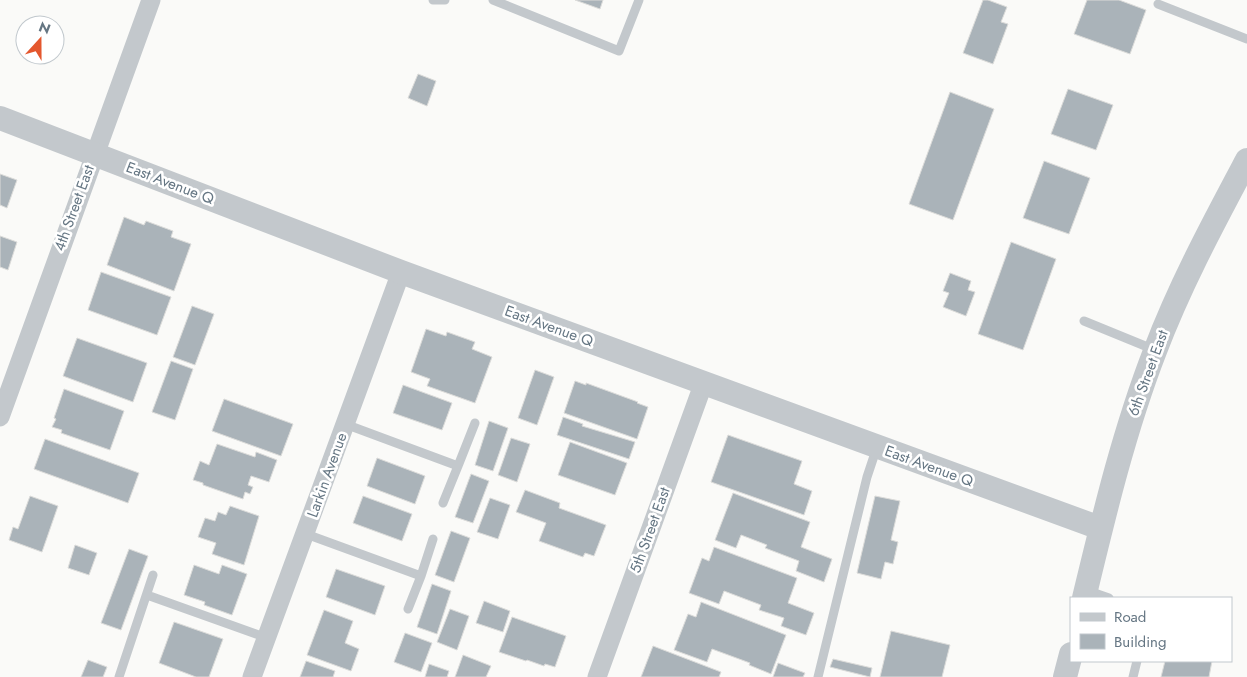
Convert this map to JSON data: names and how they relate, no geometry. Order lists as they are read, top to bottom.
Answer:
{
  "streets": {
    "street": [
      "East Avenue Q",
      "4th Street East",
      "6th Street East",
      "Larkin Avenue",
      "5th Street East"
    ]
  },
  "crossings": [
    ["East Avenue Q", "4th Street East"],
    ["East Avenue Q", "6th Street East"],
    ["East Avenue Q", "Larkin Avenue"],
    ["East Avenue Q", "5th Street East"]
  ],
  "legend": ["Road", "Building"],
  "north": "top"
}
